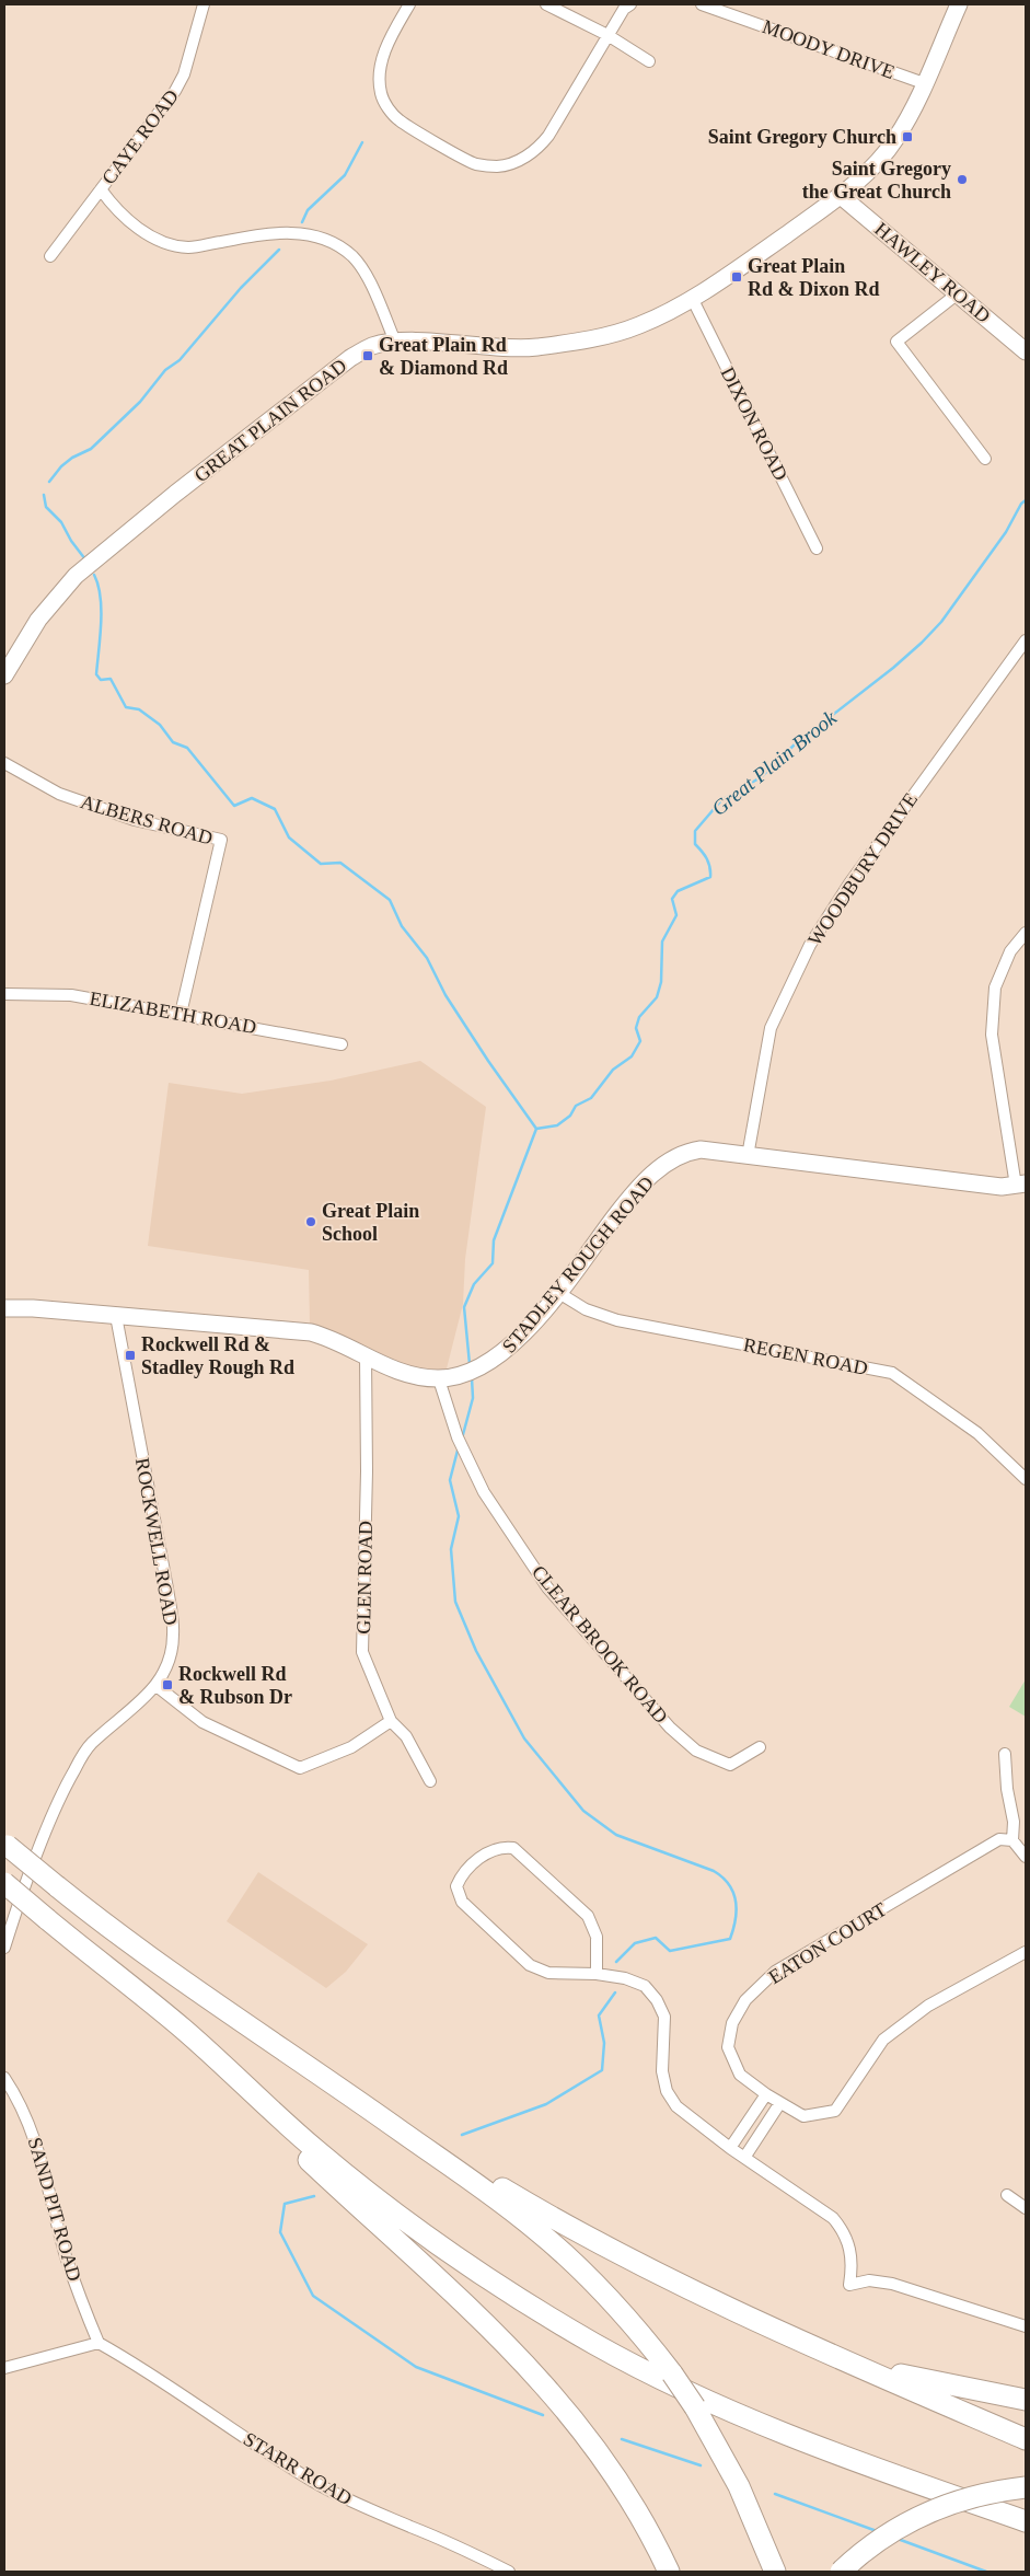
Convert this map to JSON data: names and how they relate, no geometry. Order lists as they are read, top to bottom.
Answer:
{
  "streets": {
    "street": [
      "MOODY DRIVE",
      "CAYE ROAD",
      "HAWLEY ROAD",
      "GREAT PLAIN ROAD",
      "DIXON ROAD",
      "ALBERS ROAD",
      "WOODBURY DRIVE",
      "ELIZABETH ROAD",
      "STADLEY ROUGH ROAD",
      "REGEN ROAD",
      "ROCKWELL ROAD",
      "GLEN ROAD",
      "CLEAR BROOK ROAD",
      "EATON COURT",
      "SAND PIT ROAD",
      "STARR ROAD"
    ]
  },
  "crossings": [
    ["MOODY DRIVE", "GREAT PLAIN ROAD"],
    ["HAWLEY ROAD", "GREAT PLAIN ROAD"],
    ["GREAT PLAIN ROAD", "DIXON ROAD"],
    ["ALBERS ROAD", "ELIZABETH ROAD"],
    ["WOODBURY DRIVE", "STADLEY ROUGH ROAD"],
    ["STADLEY ROUGH ROAD", "REGEN ROAD"],
    ["STADLEY ROUGH ROAD", "ROCKWELL ROAD"],
    ["STADLEY ROUGH ROAD", "GLEN ROAD"],
    ["STADLEY ROUGH ROAD", "CLEAR BROOK ROAD"],
    ["SAND PIT ROAD", "STARR ROAD"]
  ],
  "water": ["Great Plain Brook"],
  "places": {
    "transit": [
      "Saint Gregory Church",
      "Great Plain Rd & Dixon Rd",
      "Great Plain Rd & Diamond Rd",
      "Rockwell Rd & Stadley Rough Rd",
      "Rockwell Rd & Rubson Dr"
    ],
    "other": ["Saint Gregory the Great Church", "Great Plain School"]
  }
}
